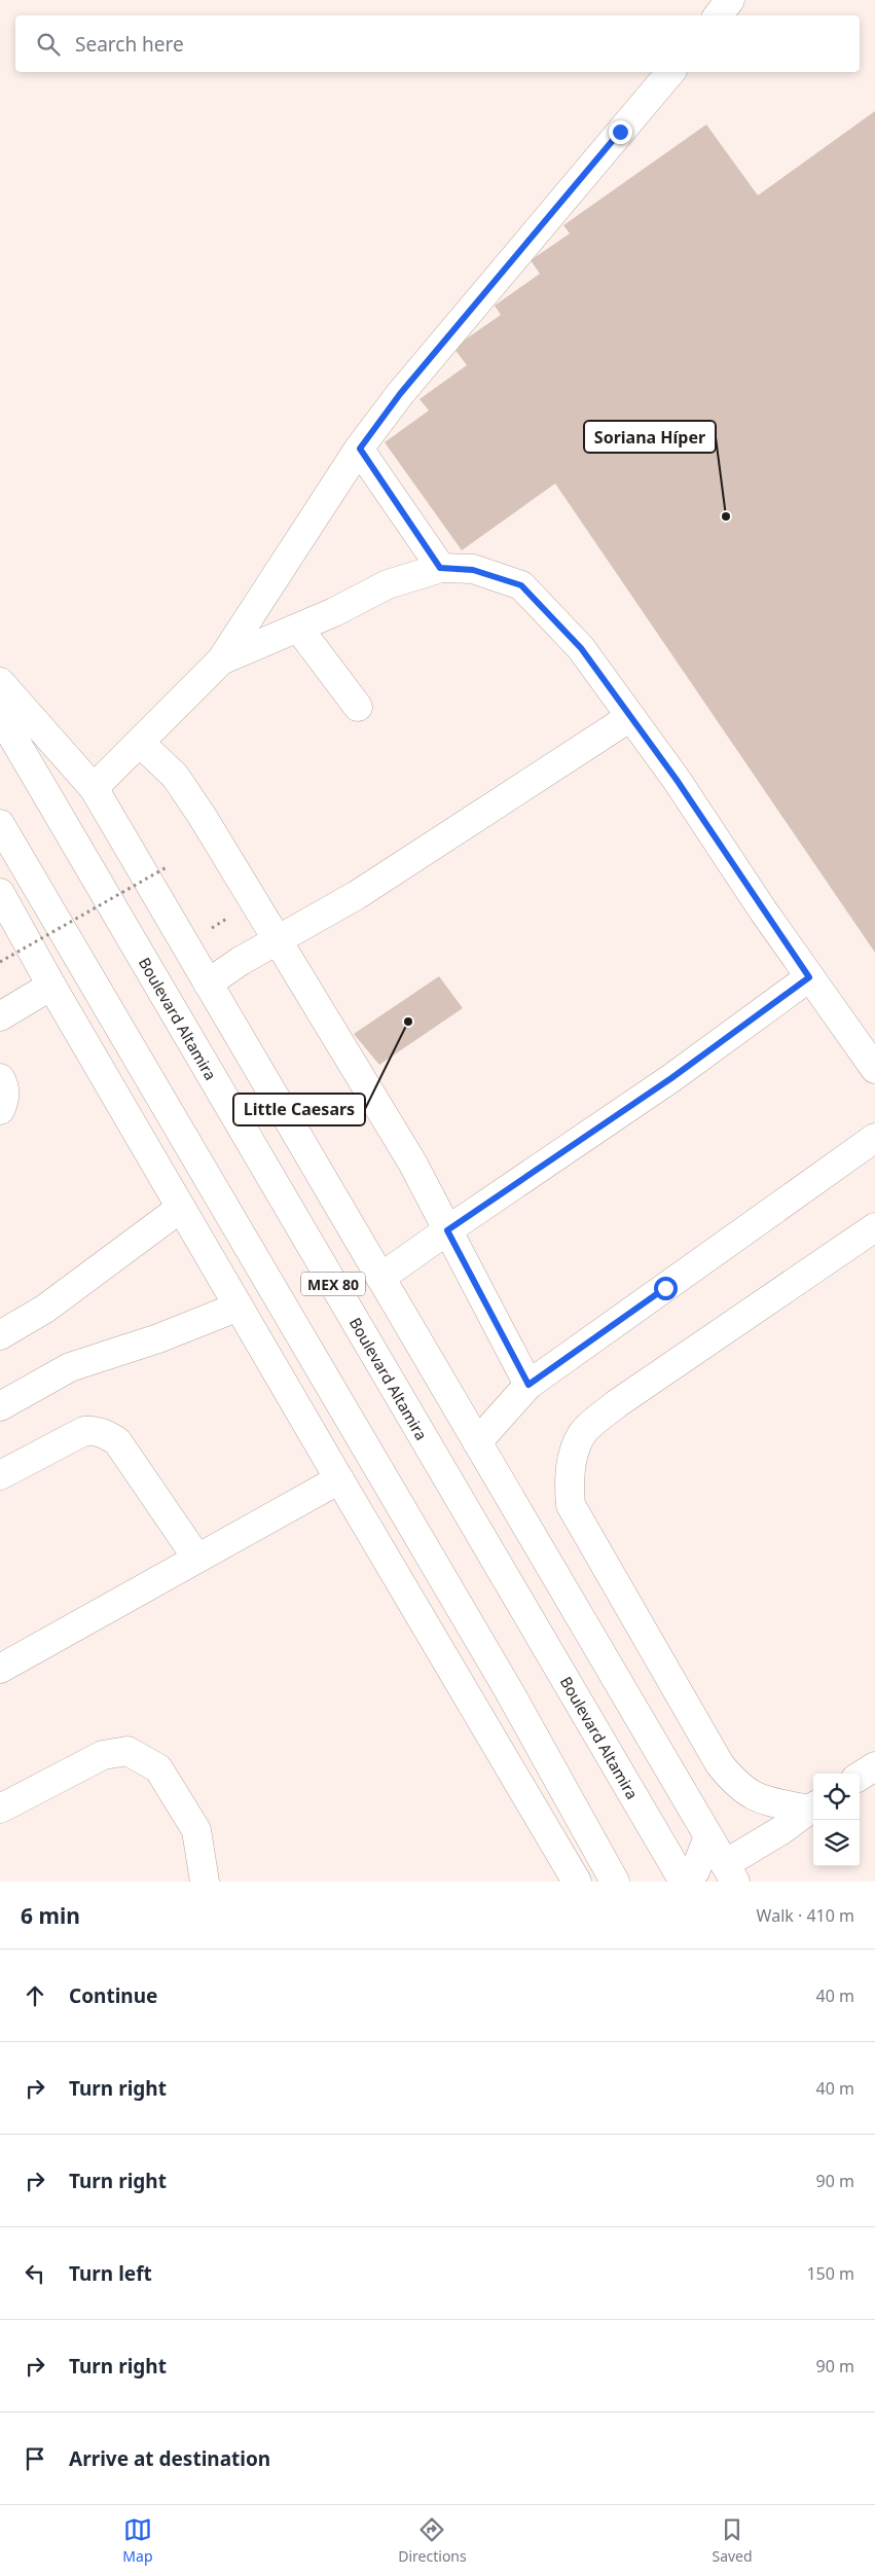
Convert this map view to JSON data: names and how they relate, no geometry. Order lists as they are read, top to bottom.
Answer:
{
  "streets": {
    "main road": ["Boulevard Altamira", "MEX 80"]
  },
  "places": ["Soriana Híper", "Little Caesars"],
  "page": {
    "search": "Search here",
    "heading": ["6 min", "Walk · 410 m"],
    "list": [
      ["Continue", "40 m"],
      ["Turn right", "40 m"],
      ["Turn right", "90 m"],
      ["Turn left", "150 m"],
      ["Turn right", "90 m"],
      "Arrive at destination"
    ],
    "nav": ["Map", "Directions", "Saved"]
  }
}
